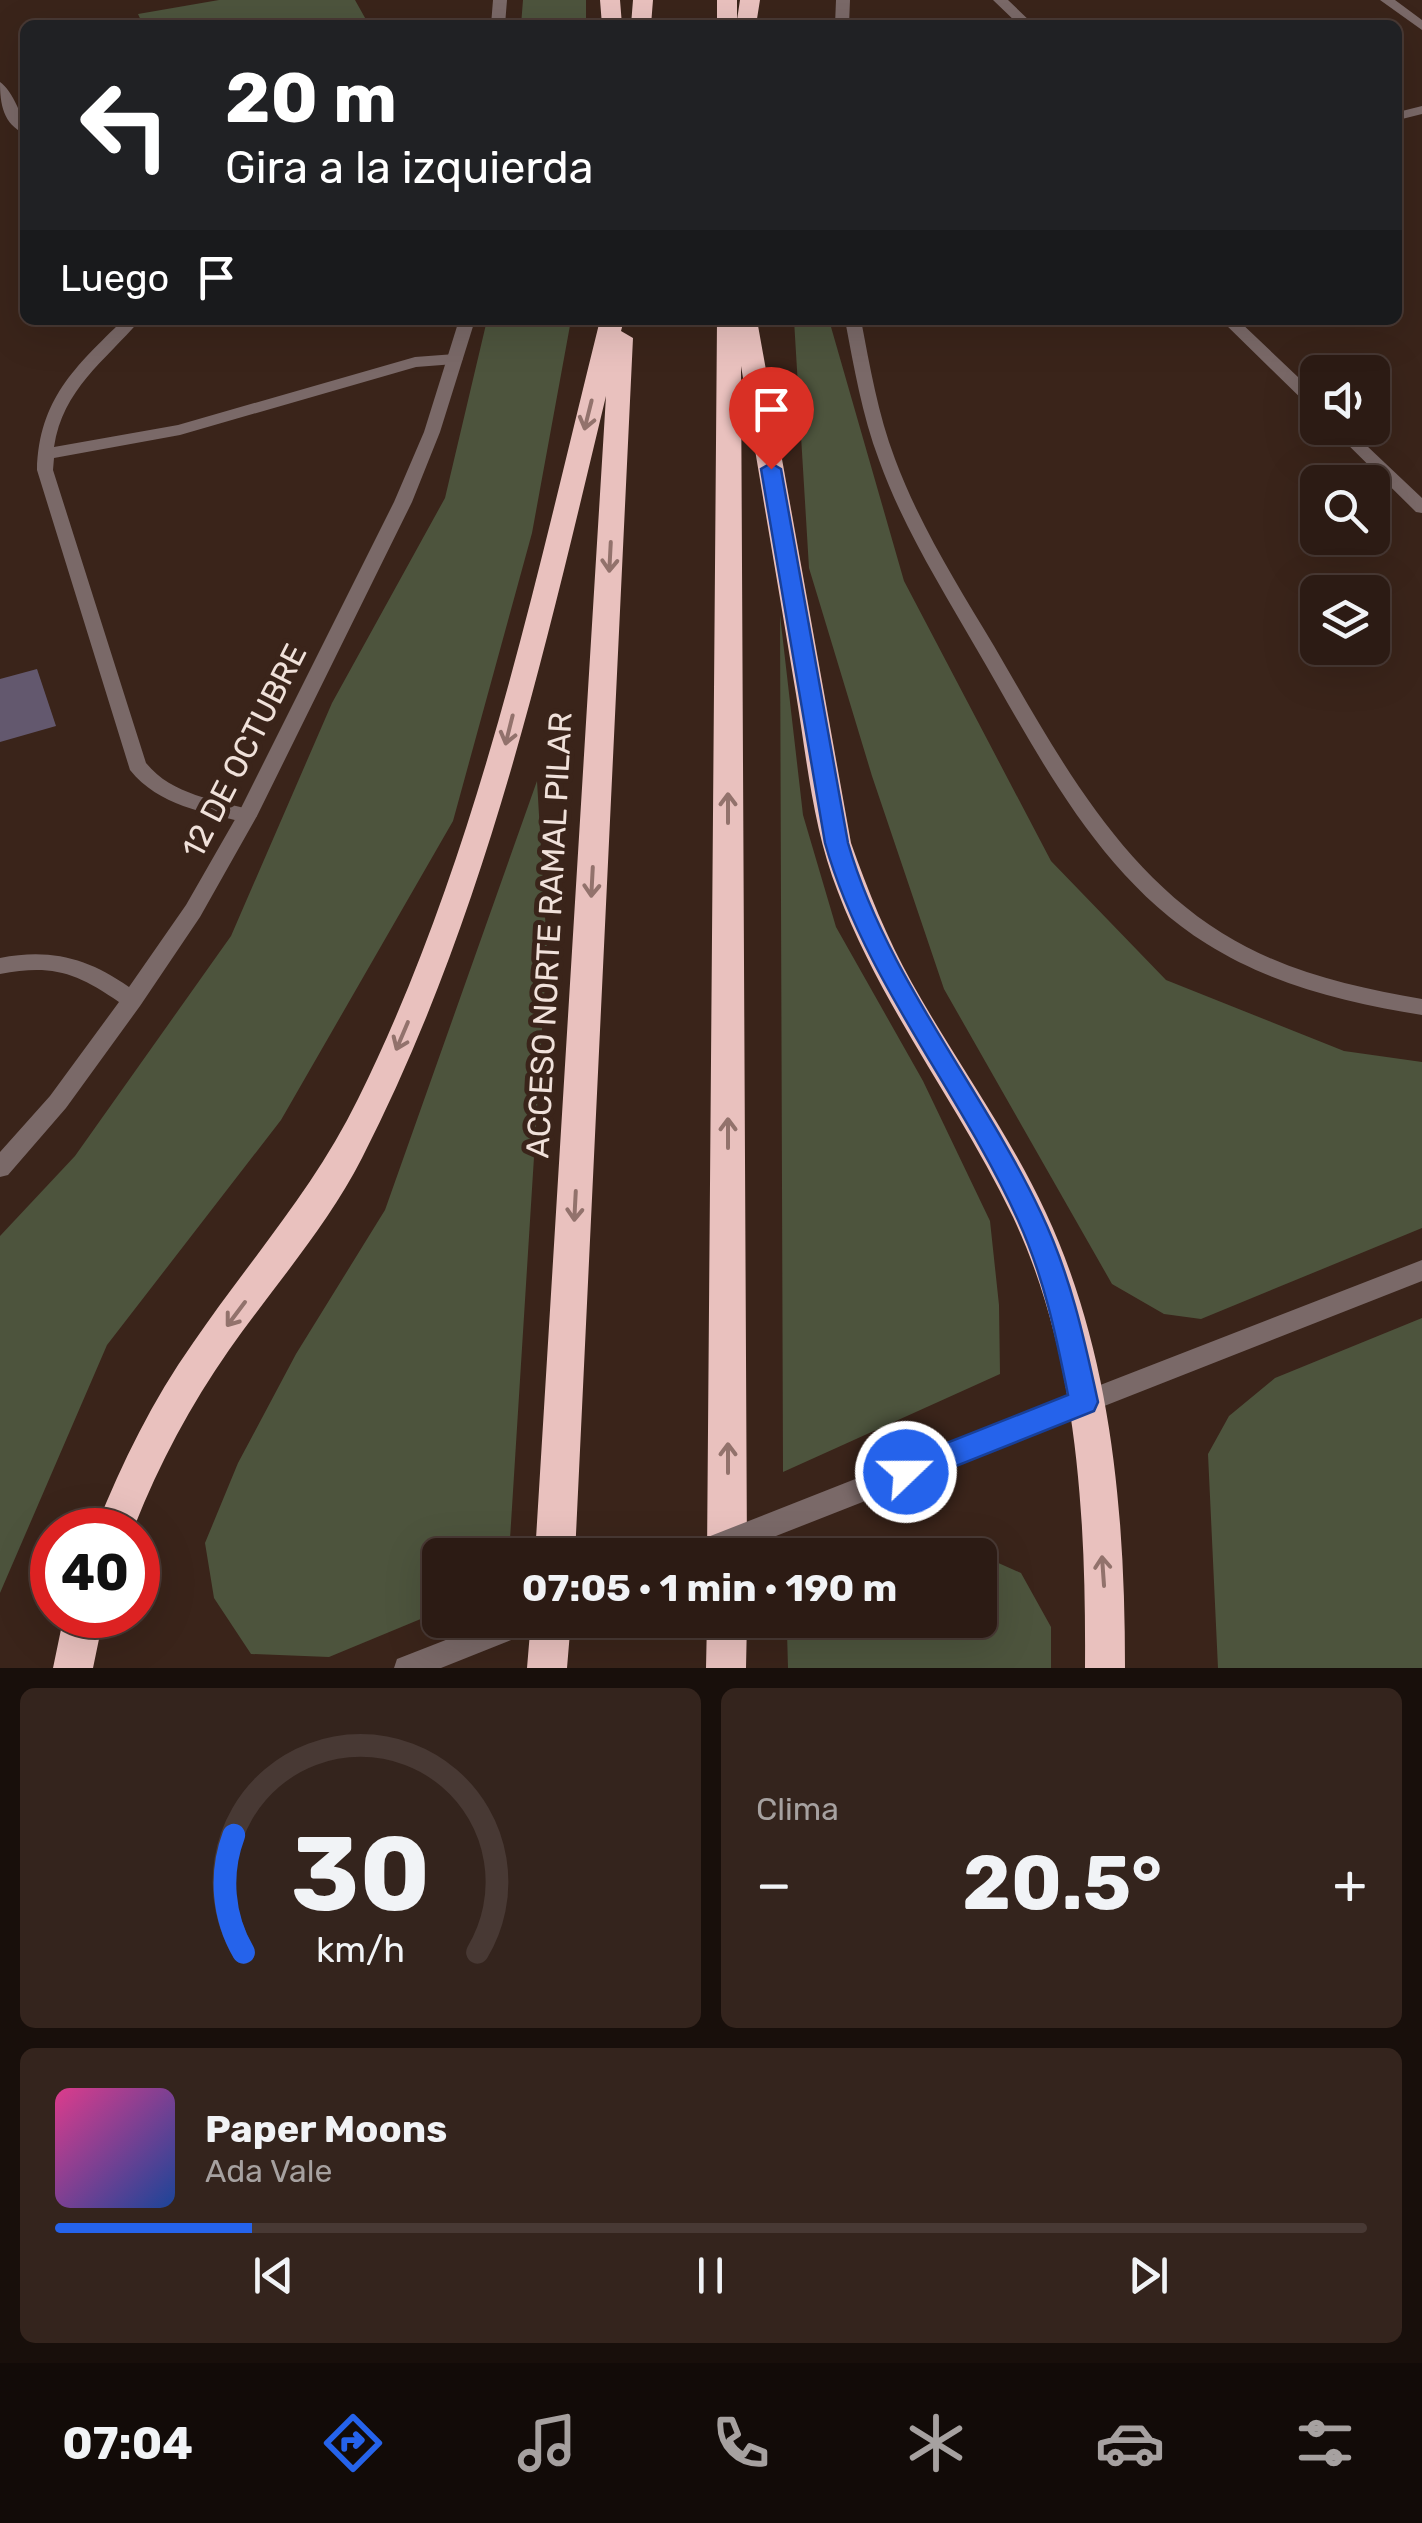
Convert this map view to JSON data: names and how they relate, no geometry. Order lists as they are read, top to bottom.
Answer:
{
  "streets": {
    "highway": ["ACCESO NORTE RAMAL PILAR"],
    "street": ["12 DE OCTUBRE"]
  },
  "page": {
    "turn": ["20 m", "Gira a la izquierda"],
    "then": "Luego",
    "limit": "40",
    "trip": "07:05 · 1 min · 190 m",
    "tile": "Clima",
    "heat": ["−", "20.5°", "+"],
    "song": ["Paper Moons", "Ada Vale"],
    "tabs": "07:04",
    "gauge": ["30", "km/h"]
  }
}
